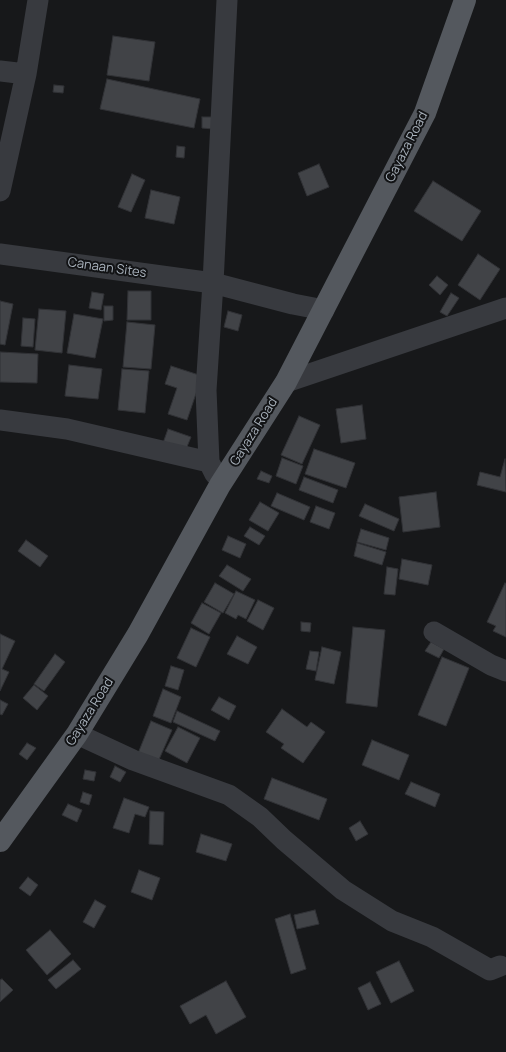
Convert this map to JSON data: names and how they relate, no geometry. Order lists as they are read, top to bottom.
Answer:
{
  "streets": {
    "main road": ["Gayaza Road"],
    "street": ["Canaan Sites"]
  },
  "crossings": [
    ["Gayaza Road", "Canaan Sites"]
  ]
}
